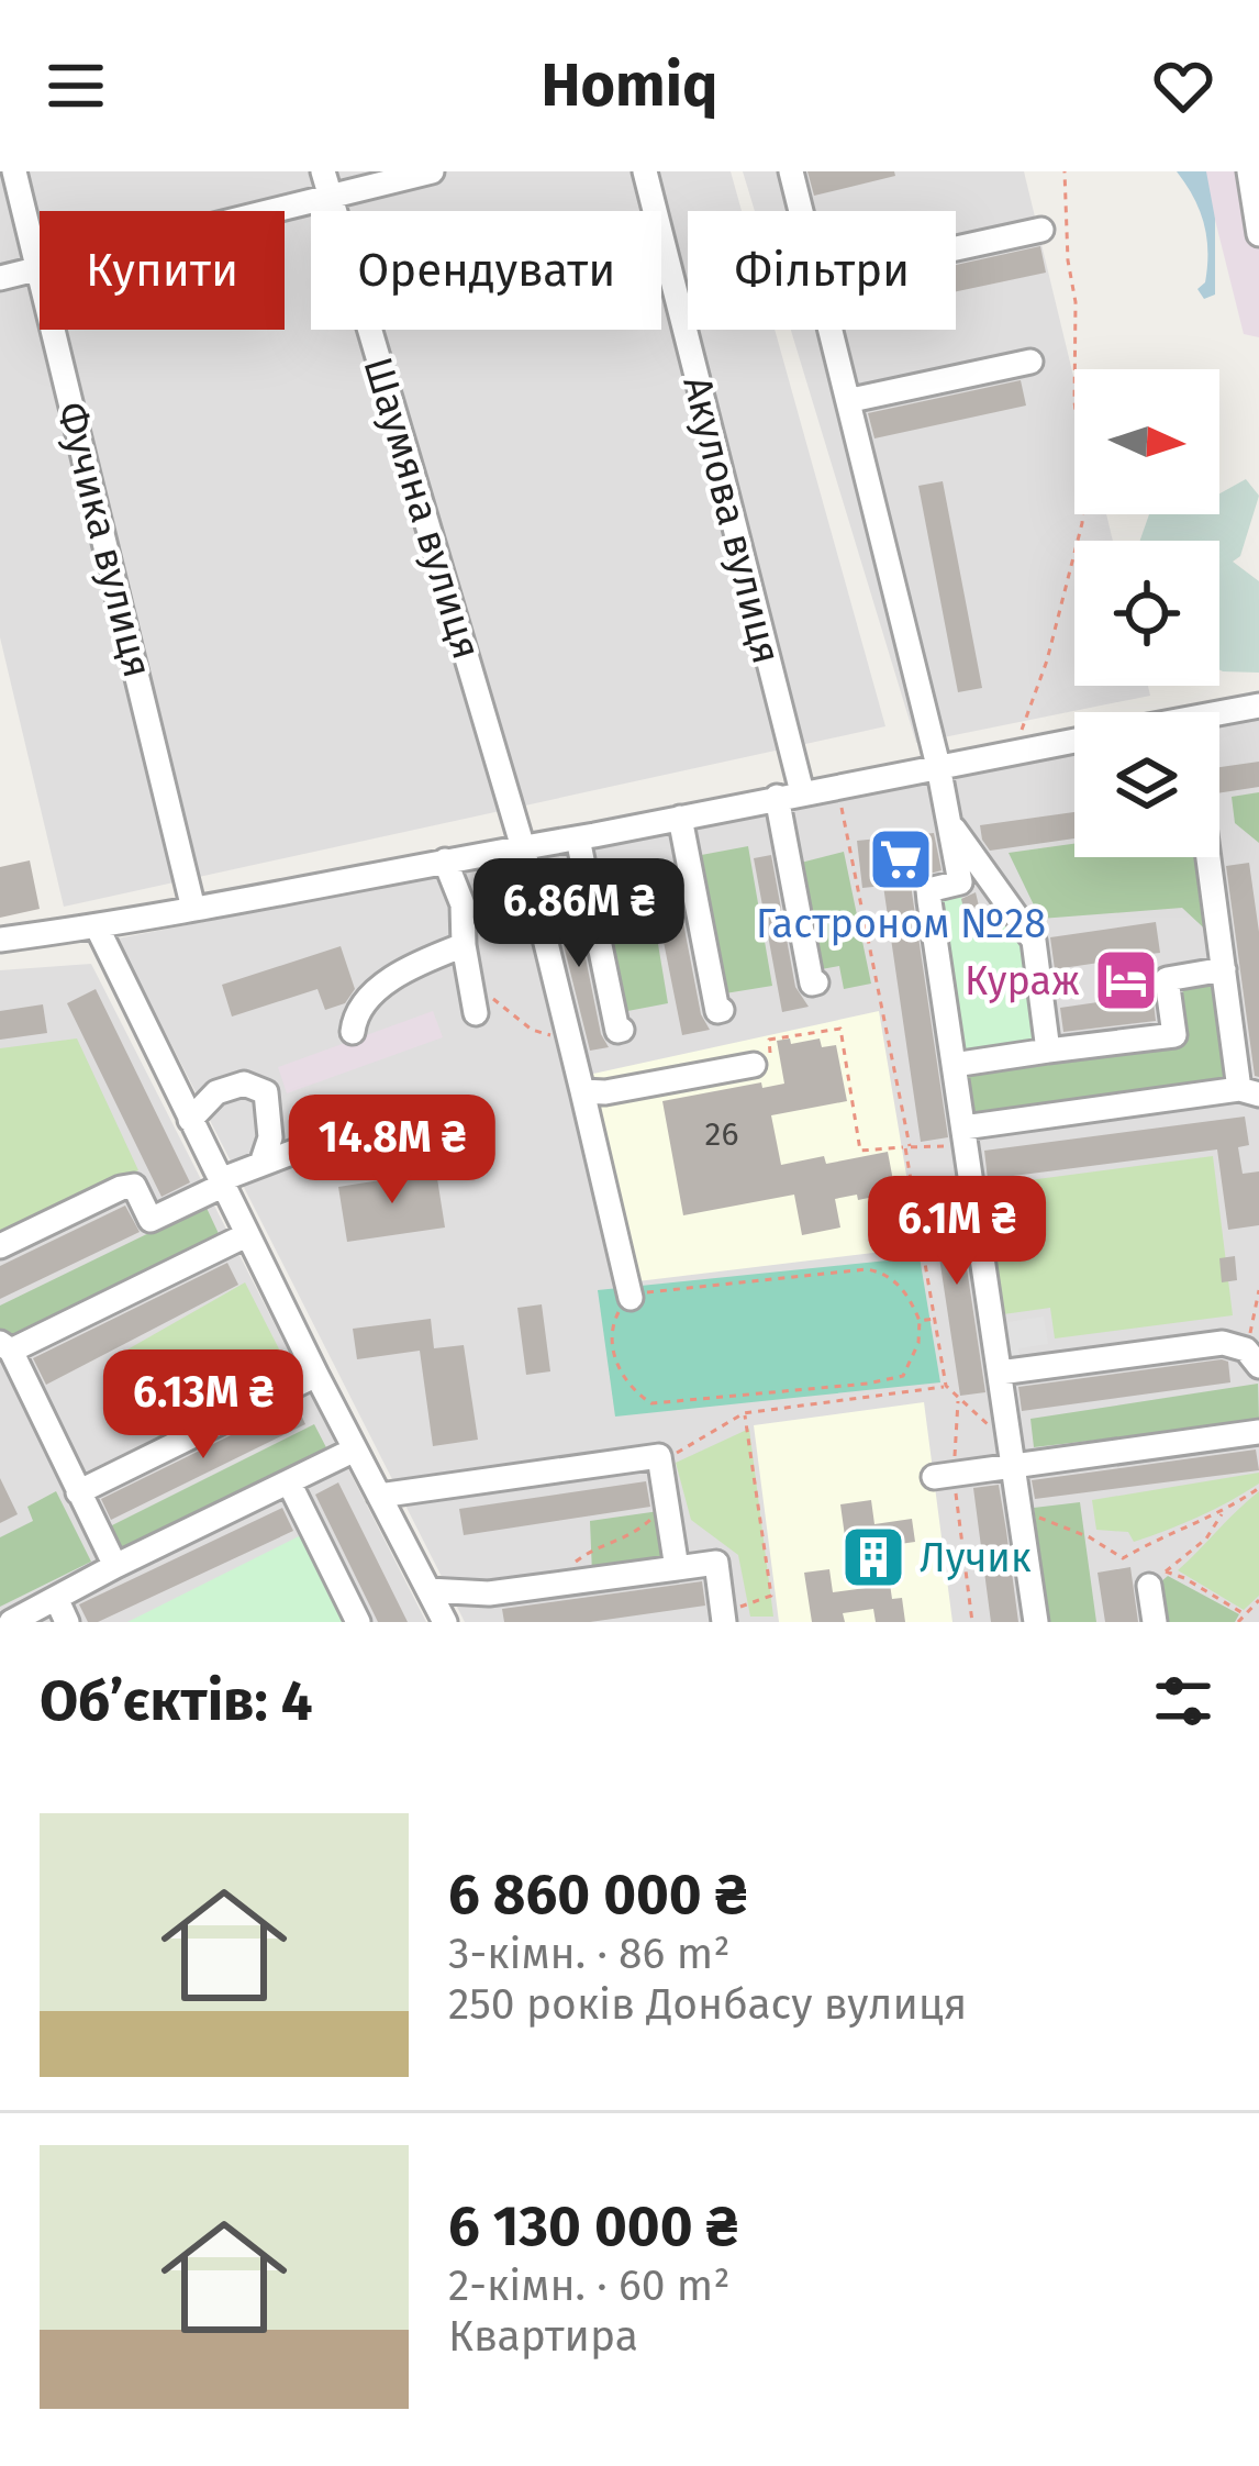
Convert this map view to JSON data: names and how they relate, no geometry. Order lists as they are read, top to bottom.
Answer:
{
  "streets": {
    "street": ["Шаумяна вулиця", "Акулова вулиця", "Фучика вулиця"]
  },
  "places": {
    "supermarket": ["Гастроном №28"],
    "hotel": ["Кураж"],
    "building": ["Лучик"]
  },
  "house_numbers": ["26"],
  "north": "right",
  "page": {
    "header": "Homiq",
    "chip": ["Купити", "Орендувати", "Фільтри"],
    "price": [
      "6.86M ₴",
      "14.8M ₴",
      "6.1M ₴",
      "6.13M ₴"
    ],
    "heading": "Об’єктів: 4",
    "list": [
      {
        "name": "6 860 000 ₴",
        "note": "3-кімн. · 86 m² · 250 років Донбасу вулиця"
      },
      {
        "name": "6 130 000 ₴",
        "note": "2-кімн. · 60 m² · Квартира"
      }
    ]
  }
}
